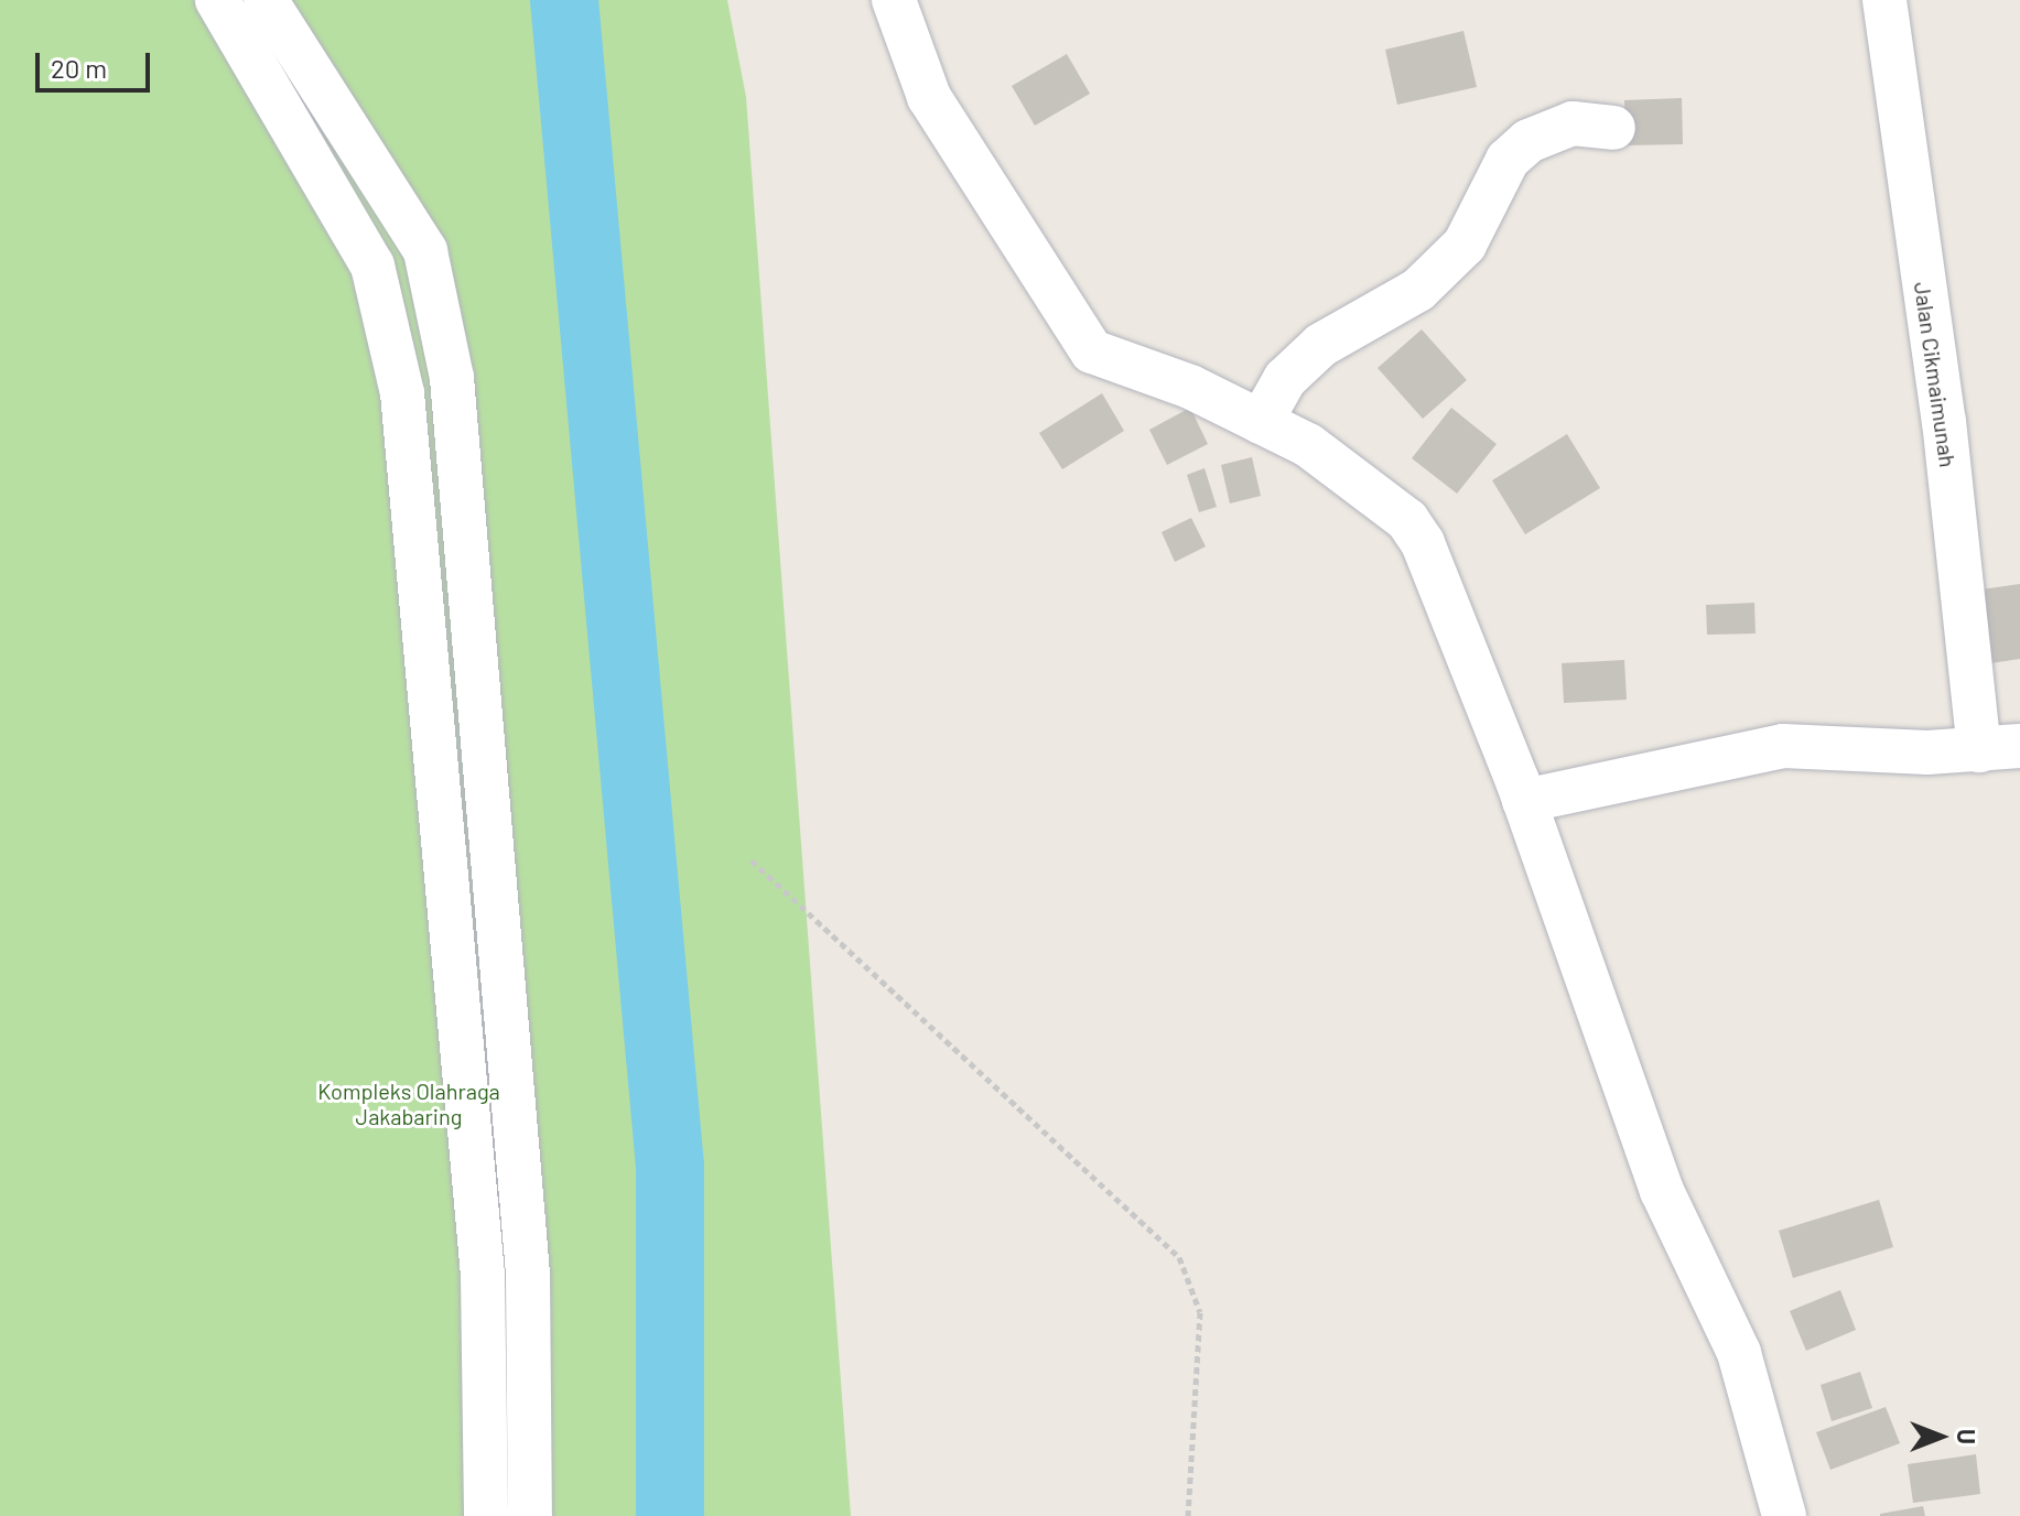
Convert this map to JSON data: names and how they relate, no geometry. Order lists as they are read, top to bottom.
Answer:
{
  "streets": {
    "street": ["Jalan Cikmaimunah"]
  },
  "parks": ["Kompleks Olahraga Jakabaring"],
  "scale_bar": "20 m",
  "north": "right"
}
